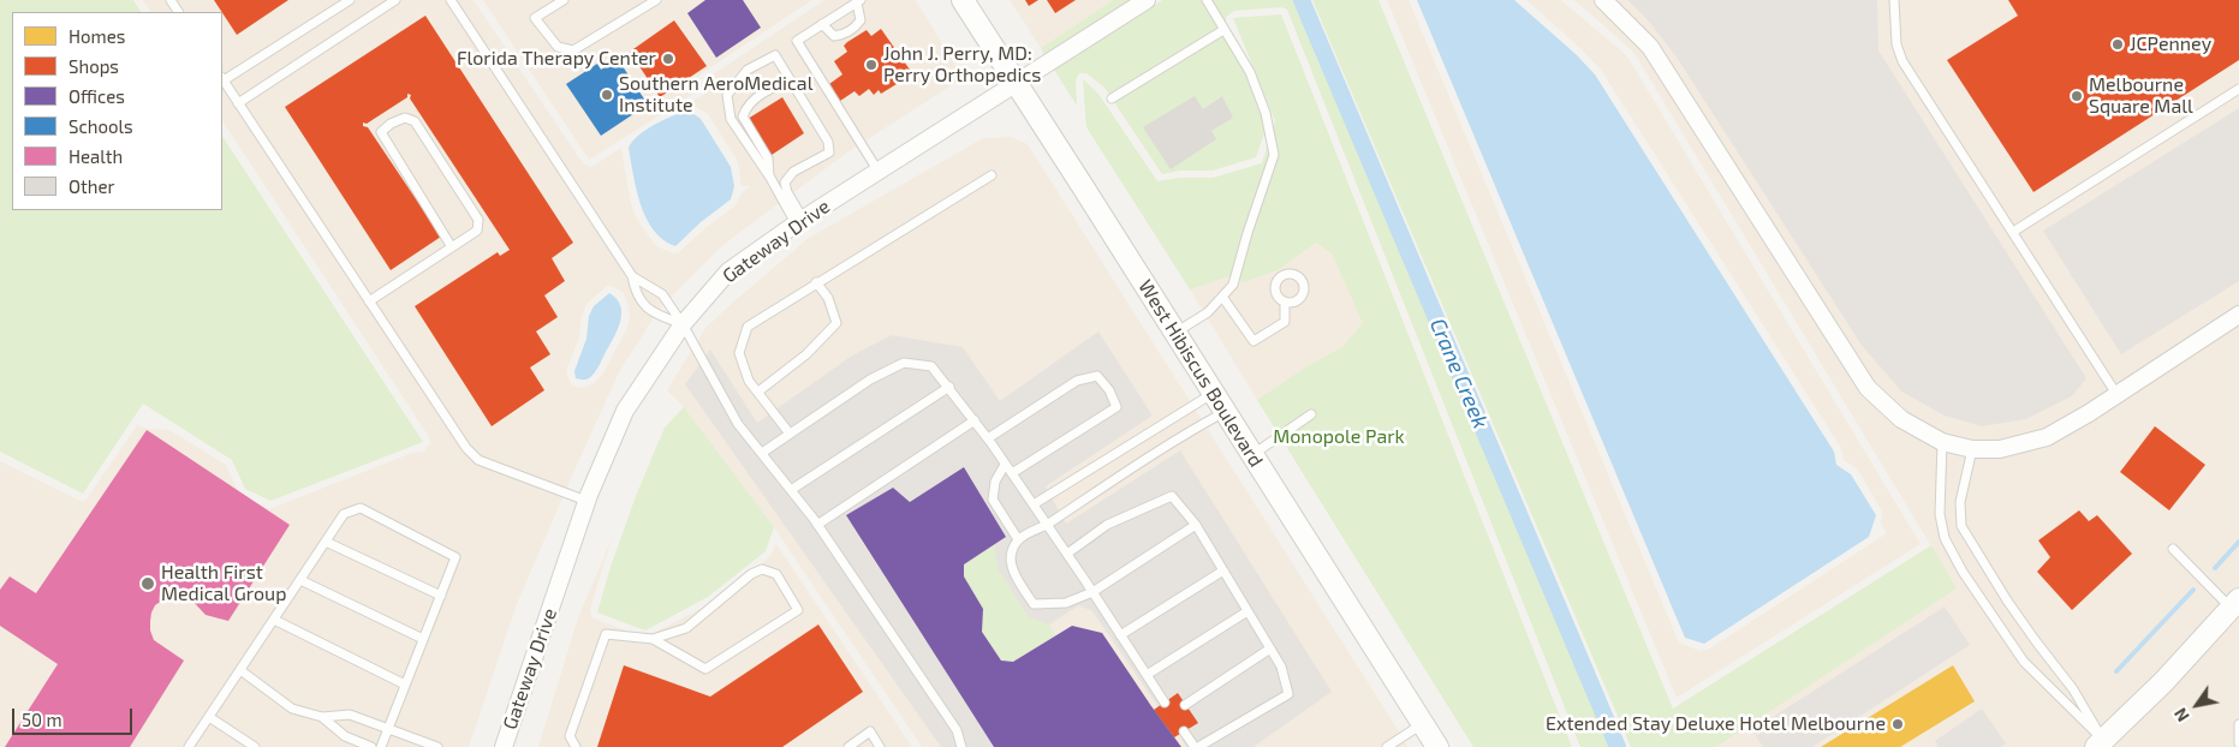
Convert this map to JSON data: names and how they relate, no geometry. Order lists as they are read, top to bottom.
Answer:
{
  "streets": {
    "street": ["Gateway Drive", "West Hibiscus Boulevard"]
  },
  "crossings": [
    ["Gateway Drive", "West Hibiscus Boulevard"]
  ],
  "water": ["Crane Creek"],
  "parks": ["Monopole Park"],
  "places": [
    "JCPenney",
    "Florida Therapy Center",
    "John J. Perry, MD: Perry Orthopedics",
    "Southern AeroMedical Institute",
    "Melbourne Square Mall",
    "Health First Medical Group",
    "Extended Stay Deluxe Hotel Melbourne"
  ],
  "legend": [
    "Homes",
    "Shops",
    "Offices",
    "Schools",
    "Health",
    "Other"
  ],
  "scale_bar": "50 m",
  "north": "bottom left"
}
